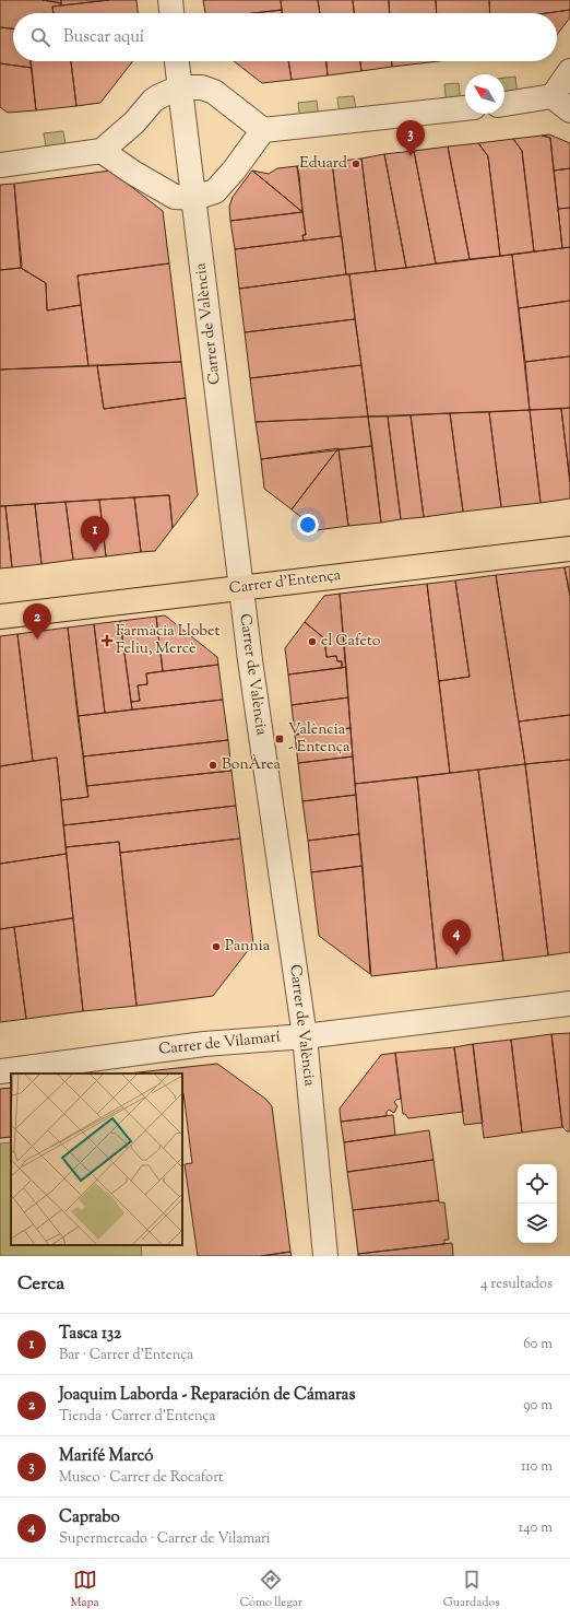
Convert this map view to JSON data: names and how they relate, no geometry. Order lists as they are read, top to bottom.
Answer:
{
  "streets": {
    "main road": ["Carrer d'Entença"],
    "street": ["Carrer de València", "Carrer de Vilamarí"]
  },
  "crossings": [
    ["Carrer de València", "Carrer d'Entença"],
    ["Carrer de València", "Carrer de Vilamarí"]
  ],
  "places": {
    "other": [
      "Eduard",
      "el Cafeto",
      "BonÀrea",
      "Pannia"
    ],
    "health": ["Farmàcia Llobet Feliu, Mercè"],
    "transit": ["València - Entença"]
  },
  "north": "top left",
  "page": {
    "search": "Buscar aquí",
    "pins": [
      "3",
      "1",
      "2",
      "4"
    ],
    "heading": ["Cerca", "4 resultados"],
    "list": [
      {
        "mark": "1",
        "name": "Tasca 132",
        "note": "Bar · Carrer d'Entença",
        "value": "60 m"
      },
      {
        "mark": "2",
        "name": "Joaquim Laborda - Reparación de Cámaras",
        "note": "Tienda · Carrer d'Entença",
        "value": "90 m"
      },
      {
        "mark": "3",
        "name": "Marifé Marcó",
        "note": "Museo · Carrer de Rocafort",
        "value": "110 m"
      },
      {
        "mark": "4",
        "name": "Caprabo",
        "note": "Supermercado · Carrer de Vilamarí",
        "value": "140 m"
      }
    ],
    "nav": ["Mapa", "Cómo llegar", "Guardados"]
  }
}
